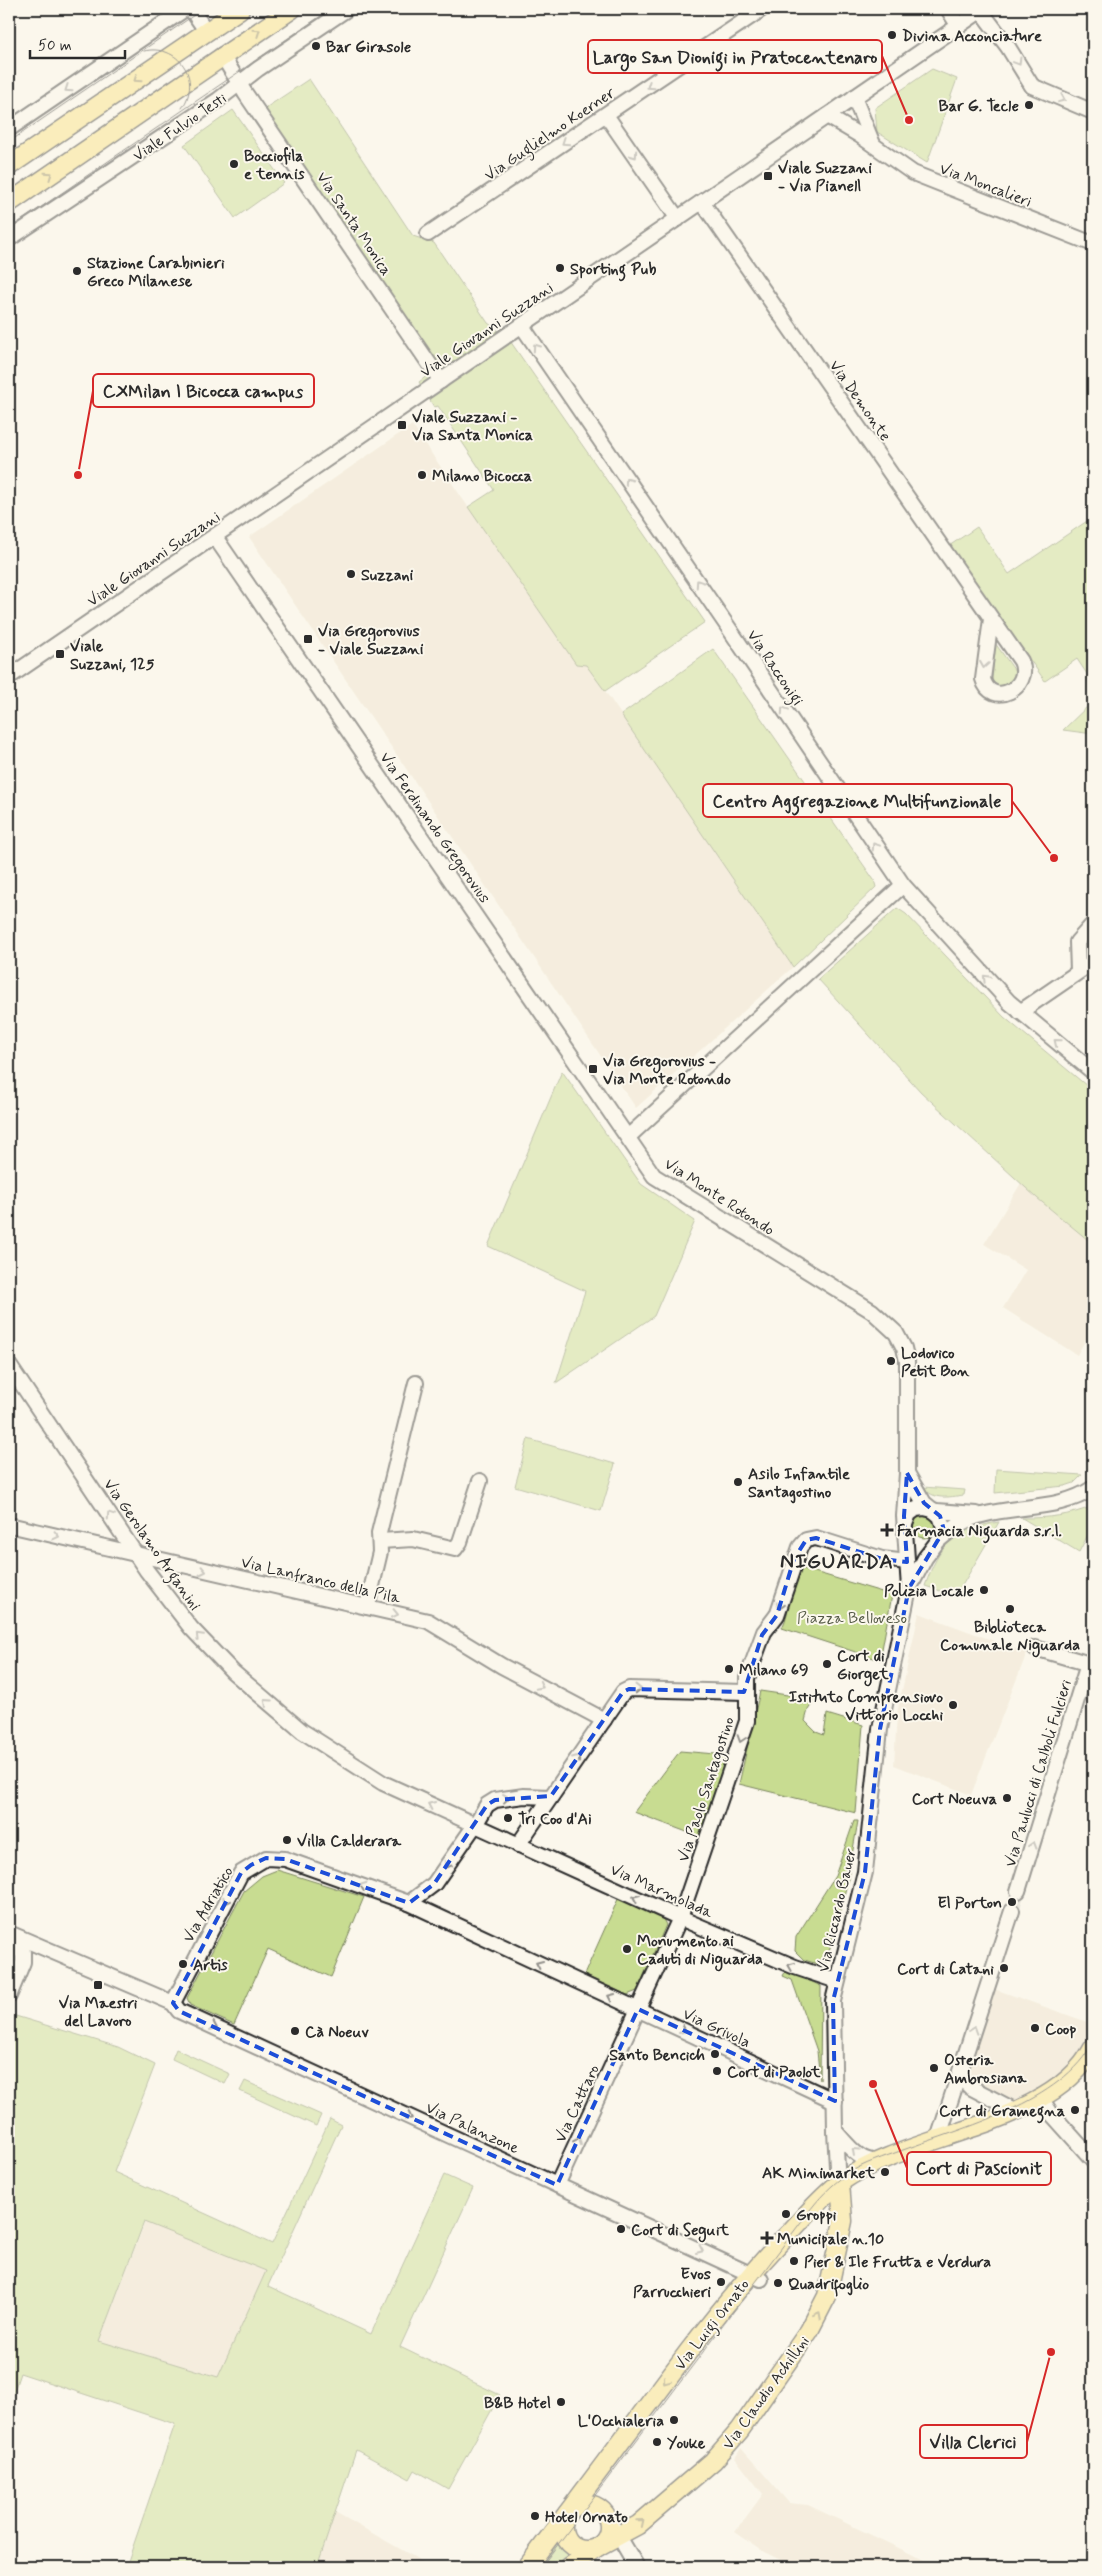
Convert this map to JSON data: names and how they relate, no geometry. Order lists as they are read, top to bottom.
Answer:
{
  "streets": {
    "main road": ["Viale Fulvio Testi", "Via Luigi Ornato", "Via Claudio Achillini"],
    "street": [
      "Via Guglielmo Koerner",
      "Via Moncalieri",
      "Via Santa Monica",
      "Viale Giovanni Suzzani",
      "Via Demonte",
      "Via Racconigi",
      "Via Ferdinando Gregorovius",
      "Via Monte Rotondo",
      "Via Gerolamo Arganini",
      "Via Lanfranco della Pila",
      "Via Paulucci di Calboli Fulcieri",
      "Via Paolo Santagostino",
      "Via Marmolada",
      "Via Adriatico",
      "Via Riccardo Bauer",
      "Via Grivola",
      "Via Cattaro",
      "Via Palanzone"
    ]
  },
  "crossings": [
    ["Viale Fulvio Testi", "Via Santa Monica"],
    ["Via Moncalieri", "Viale Giovanni Suzzani"],
    ["Via Santa Monica", "Viale Giovanni Suzzani"],
    ["Viale Giovanni Suzzani", "Via Demonte"],
    ["Viale Giovanni Suzzani", "Via Racconigi"],
    ["Viale Giovanni Suzzani", "Via Ferdinando Gregorovius"],
    ["Via Ferdinando Gregorovius", "Via Monte Rotondo"],
    ["Via Monte Rotondo", "Via Paolo Santagostino"],
    ["Via Monte Rotondo", "Via Riccardo Bauer"],
    ["Via Gerolamo Arganini", "Via Lanfranco della Pila"],
    ["Via Gerolamo Arganini", "Via Marmolada"],
    ["Via Paolo Santagostino", "Via Marmolada"],
    ["Via Paolo Santagostino", "Via Grivola"],
    ["Via Paolo Santagostino", "Via Cattaro"],
    ["Via Marmolada", "Via Riccardo Bauer"],
    ["Via Adriatico", "Via Grivola"],
    ["Via Adriatico", "Via Palanzone"],
    ["Via Riccardo Bauer", "Via Grivola"],
    ["Via Riccardo Bauer", "Via Luigi Ornato"],
    ["Via Riccardo Bauer", "Via Claudio Achillini"],
    ["Via Grivola", "Via Cattaro"],
    ["Via Cattaro", "Via Palanzone"],
    ["Via Palanzone", "Via Luigi Ornato"],
    ["Via Luigi Ornato", "Via Claudio Achillini"]
  ],
  "one_way": [
    "Via Guglielmo Koerner",
    "Via Racconigi",
    "Via Gerolamo Arganini",
    "Via Lanfranco della Pila",
    "Via Paulucci di Calboli Fulcieri",
    "Via Paolo Santagostino",
    "Via Marmolada",
    "Via Cattaro",
    "Via Palanzone",
    "Via Luigi Ornato",
    "Via Claudio Achillini"
  ],
  "districts": ["NIGUARDA"],
  "parks": ["Piazza Belloveso"],
  "places": {
    "other": [
      "Divina Acconciature",
      "Bar Girasole",
      "Bar G. Tecle",
      "Largo San Dionigi in Pratocentenaro",
      "Bocciofila e tennis",
      "Sporting Pub",
      "Stazione Carabinieri Greco Milanese",
      "CXMilan I Bicocca campus",
      "Milano Bicocca",
      "Suzzani",
      "Centro Aggregazione Multifunzionale",
      "Lodovico Petit Bon",
      "Asilo Infantile Santagostino",
      "Polizia Locale",
      "Biblioteca Comunale Niguarda",
      "Cort di Giorget",
      "Milano 69",
      "Istituto Comprensiovo Vittorio Locchi",
      "Cort Noeuva",
      "Tri Coo d'Ai",
      "Villa Calderara",
      "El Porton",
      "Monumento ai Caduti di Niguarda",
      "Artis",
      "Cort di Catani",
      "Coop",
      "Cà Noeuv",
      "Santo Bencich",
      "Osteria Ambrosiana",
      "Cort di Paolot",
      "Cort di Pascionit",
      "Cort di Gramegna",
      "AK Minimarket",
      "Groppi",
      "Cort di Seguit",
      "Pier & Ile Frutta e Verdura",
      "Evos Parrucchieri",
      "Quadrifoglio",
      "Villa Clerici",
      "B&B Hotel",
      "L'Occhialeria",
      "Youke",
      "Hotel Ornato"
    ],
    "transit": [
      "Viale Suzzani - Via Pianell",
      "Viale Suzzani - Via Santa Monica",
      "Via Gregorovius - Viale Suzzani",
      "Viale Suzzani, 125",
      "Via Gregorovius - Via Monte Rotondo",
      "Via Maestri del Lavoro"
    ],
    "health": ["Farmacia Niguarda s.r.l.", "Municipale n.10"]
  },
  "scale_bar": "50 m"
}
